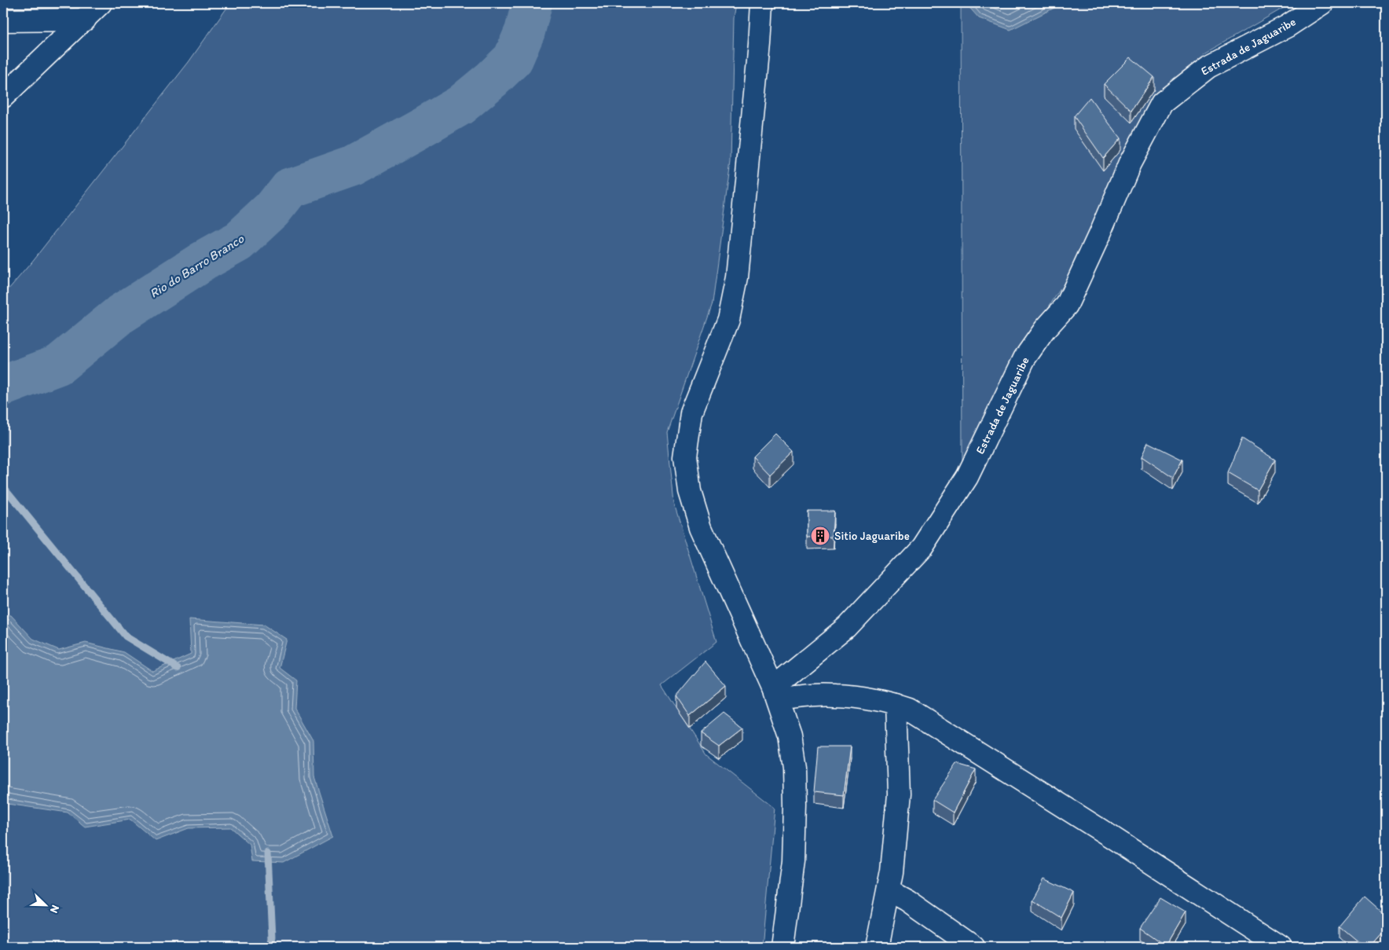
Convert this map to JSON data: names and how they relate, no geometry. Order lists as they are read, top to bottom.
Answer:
{
  "streets": {
    "street": ["Estrada de Jaguaribe"]
  },
  "water": ["Rio do Barro Branco"],
  "places": {
    "building": ["Sitio Jaguaribe"]
  },
  "north": "bottom right"
}
